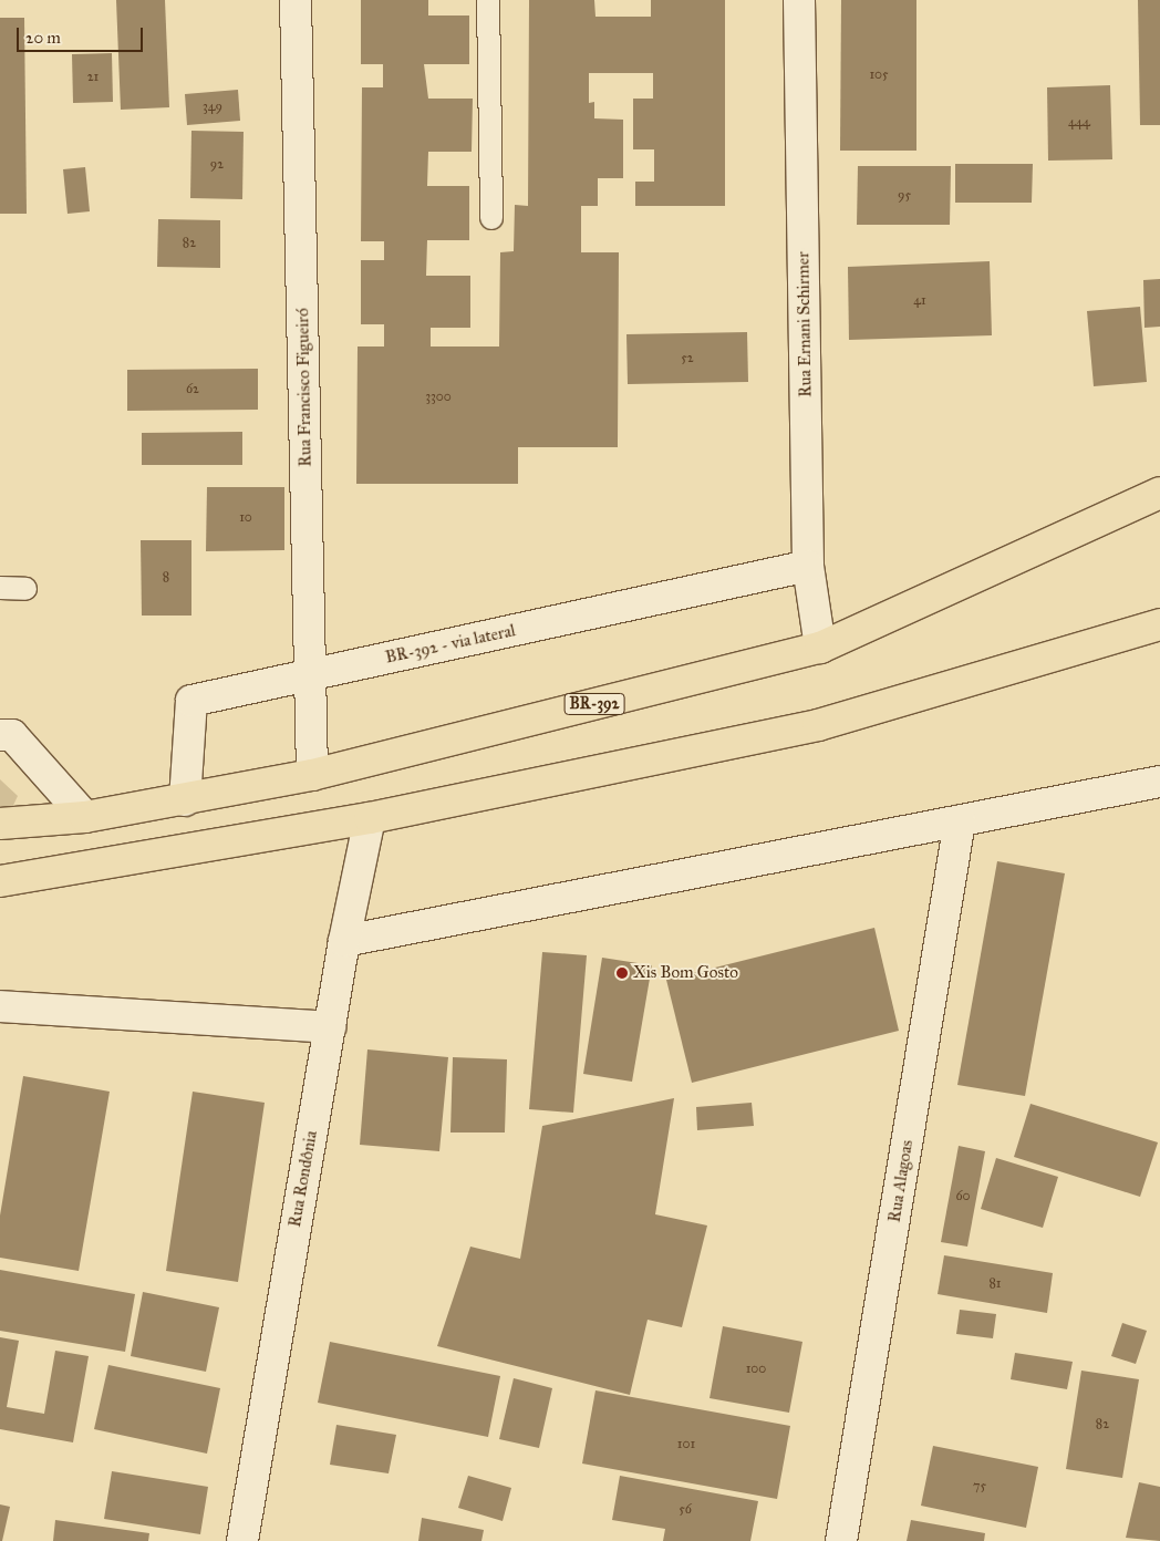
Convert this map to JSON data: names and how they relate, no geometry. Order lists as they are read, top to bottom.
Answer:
{
  "streets": {
    "highway": ["BR-392"],
    "street": [
      "Rua Ernani Schirmer",
      "Rua Francisco Figueiró",
      "BR-392 - via lateral",
      "Rua Rondônia",
      "Rua Alagoas"
    ]
  },
  "crossings": [
    ["Rua Ernani Schirmer", "BR-392 - via lateral"],
    ["Rua Ernani Schirmer", "BR-392"],
    ["Rua Francisco Figueiró", "BR-392 - via lateral"],
    ["Rua Francisco Figueiró", "BR-392"],
    ["BR-392 - via lateral", "BR-392"]
  ],
  "places": ["Xis Bom Gosto"],
  "house_numbers": [
    "105",
    "21",
    "349",
    "444",
    "92",
    "95",
    "82",
    "41",
    "52",
    "62",
    "3300",
    "10",
    "8",
    "60",
    "81",
    "100",
    "82",
    "101",
    "75",
    "56"
  ],
  "scale_bar": "20 m"
}
